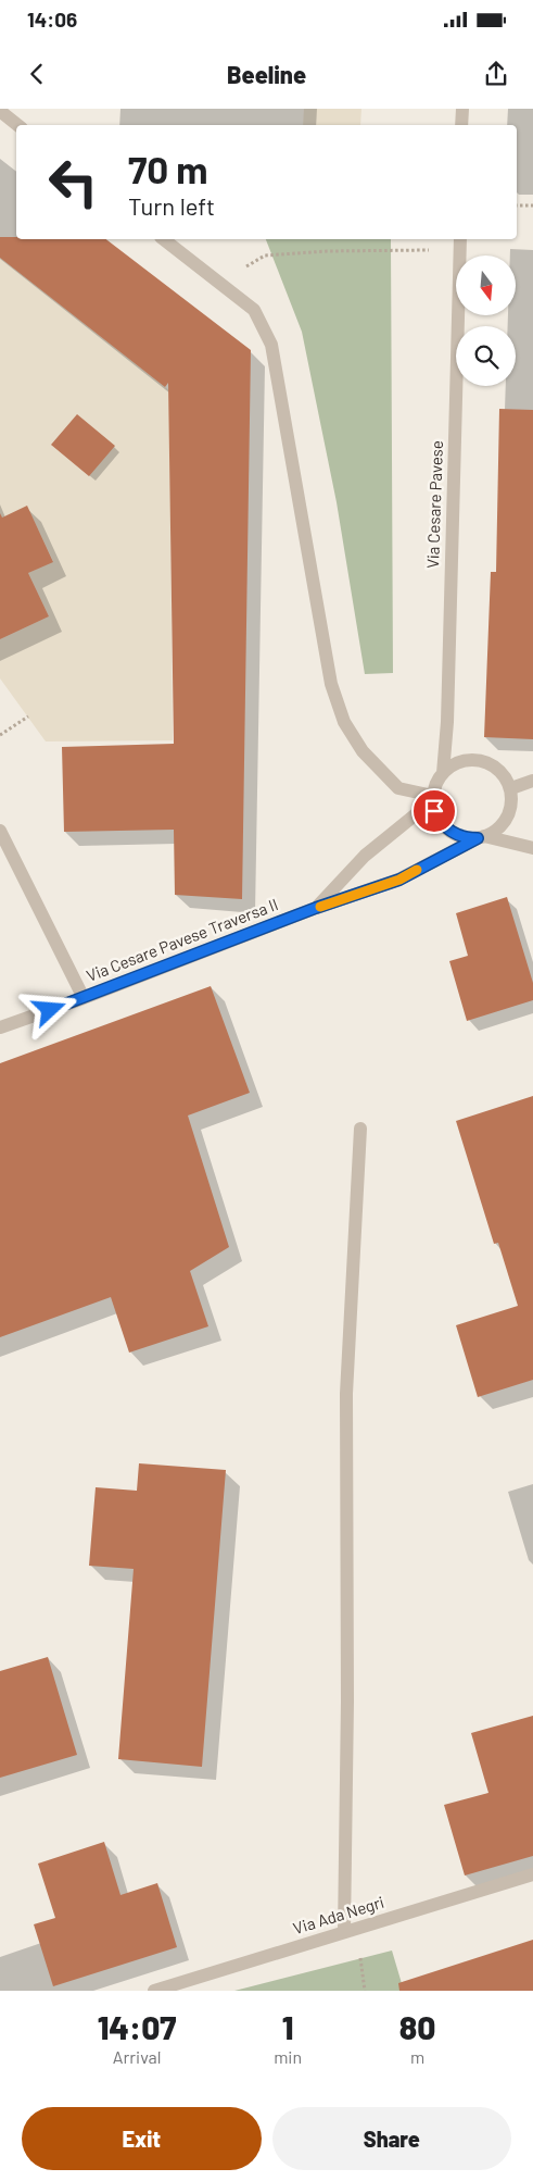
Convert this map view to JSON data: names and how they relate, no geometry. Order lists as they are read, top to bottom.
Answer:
{
  "streets": {
    "street": ["Via Cesare Pavese", "Via Cesare Pavese Traversa II", "Via Ada Negri"]
  },
  "crossings": [
    ["Via Cesare Pavese", "Via Cesare Pavese Traversa II"]
  ],
  "north": "bottom",
  "page": {
    "status": "14:06",
    "header": "Beeline",
    "turn": ["70 m", "Turn left"],
    "eta": [
      "14:07",
      "Arrival",
      "1",
      "min",
      "80",
      "m"
    ],
    "buttons": ["Exit", "Share"]
  }
}
